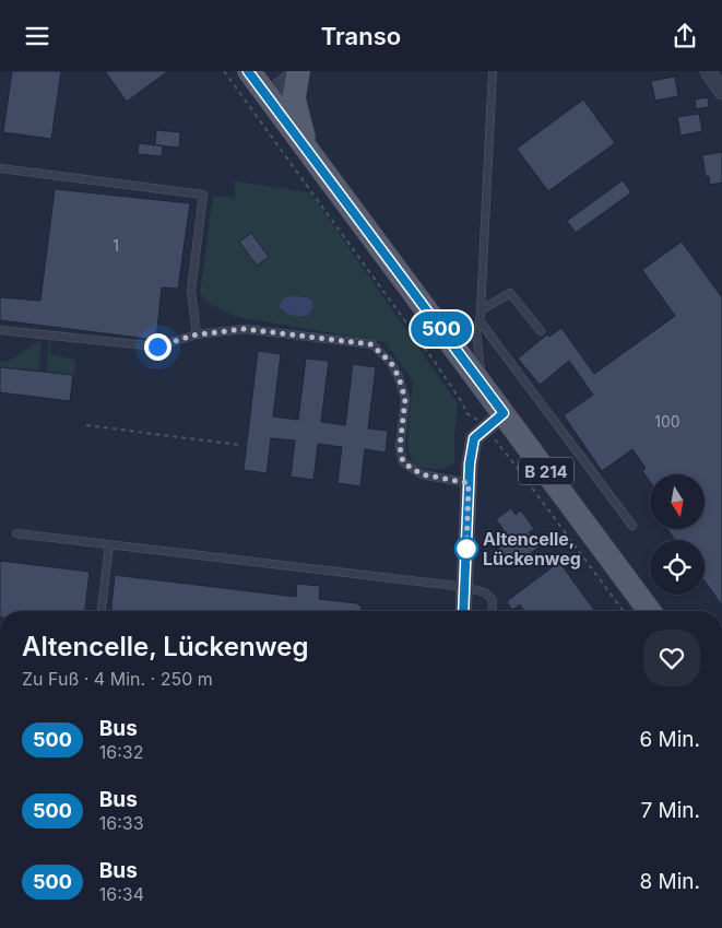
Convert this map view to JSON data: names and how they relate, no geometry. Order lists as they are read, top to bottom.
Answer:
{
  "streets": {
    "main road": ["B 214"]
  },
  "places": ["Altencelle, Lückenweg"],
  "lines": ["bus line 500"],
  "house_numbers": ["1", "100"],
  "north": "bottom",
  "page": {
    "header": "Transo",
    "on_map": "500",
    "heading": ["Altencelle, Lückenweg", "Zu Fuß · 4 Min. · 250 m"],
    "list": [
      {
        "mark": "500",
        "name": "Bus",
        "note": "16:32",
        "value": "6 Min."
      },
      {
        "mark": "500",
        "name": "Bus",
        "note": "16:33",
        "value": "7 Min."
      },
      {
        "mark": "500",
        "name": "Bus",
        "note": "16:34",
        "value": "8 Min."
      }
    ]
  }
}
